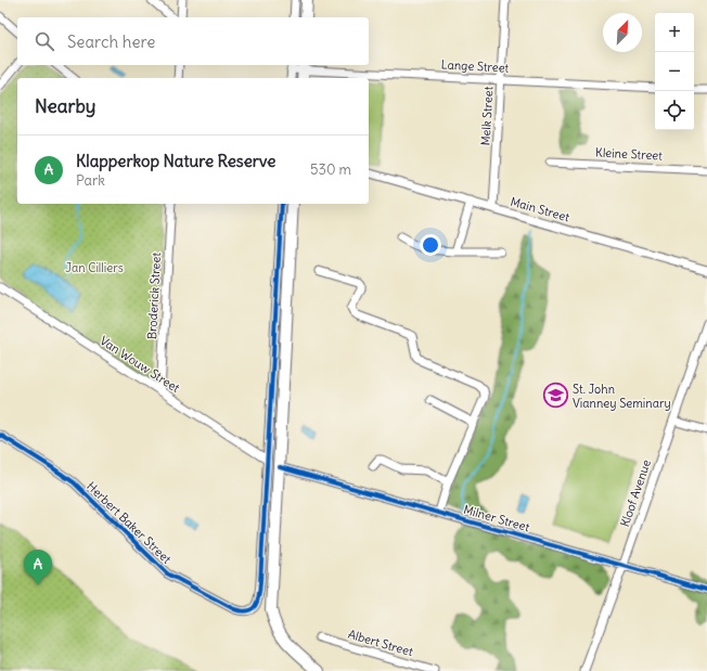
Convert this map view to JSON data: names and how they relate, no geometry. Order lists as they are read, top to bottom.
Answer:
{
  "streets": {
    "street": [
      "Lange Street",
      "Melk Street",
      "Kleine Street",
      "Main Street",
      "Broderick Street",
      "Van Wouw Street",
      "Kloof Avenue",
      "Milner Street",
      "Herbert Baker Street",
      "Albert Street"
    ]
  },
  "crossings": [
    ["Lange Street", "Melk Street"],
    ["Melk Street", "Main Street"],
    ["Broderick Street", "Van Wouw Street"],
    ["Van Wouw Street", "Herbert Baker Street"],
    ["Kloof Avenue", "Milner Street"]
  ],
  "parks": ["Jan Cilliers"],
  "places": {
    "school or university": ["St. John Vianney Seminary"]
  },
  "north": "top right",
  "page": {
    "map_buttons": ["+", "−"],
    "search": "Search here",
    "heading": "Nearby",
    "list": [
      {
        "mark": "A",
        "name": "Klapperkop Nature Reserve",
        "note": "Park",
        "value": "530 m"
      }
    ],
    "pins": "A"
  }
}
